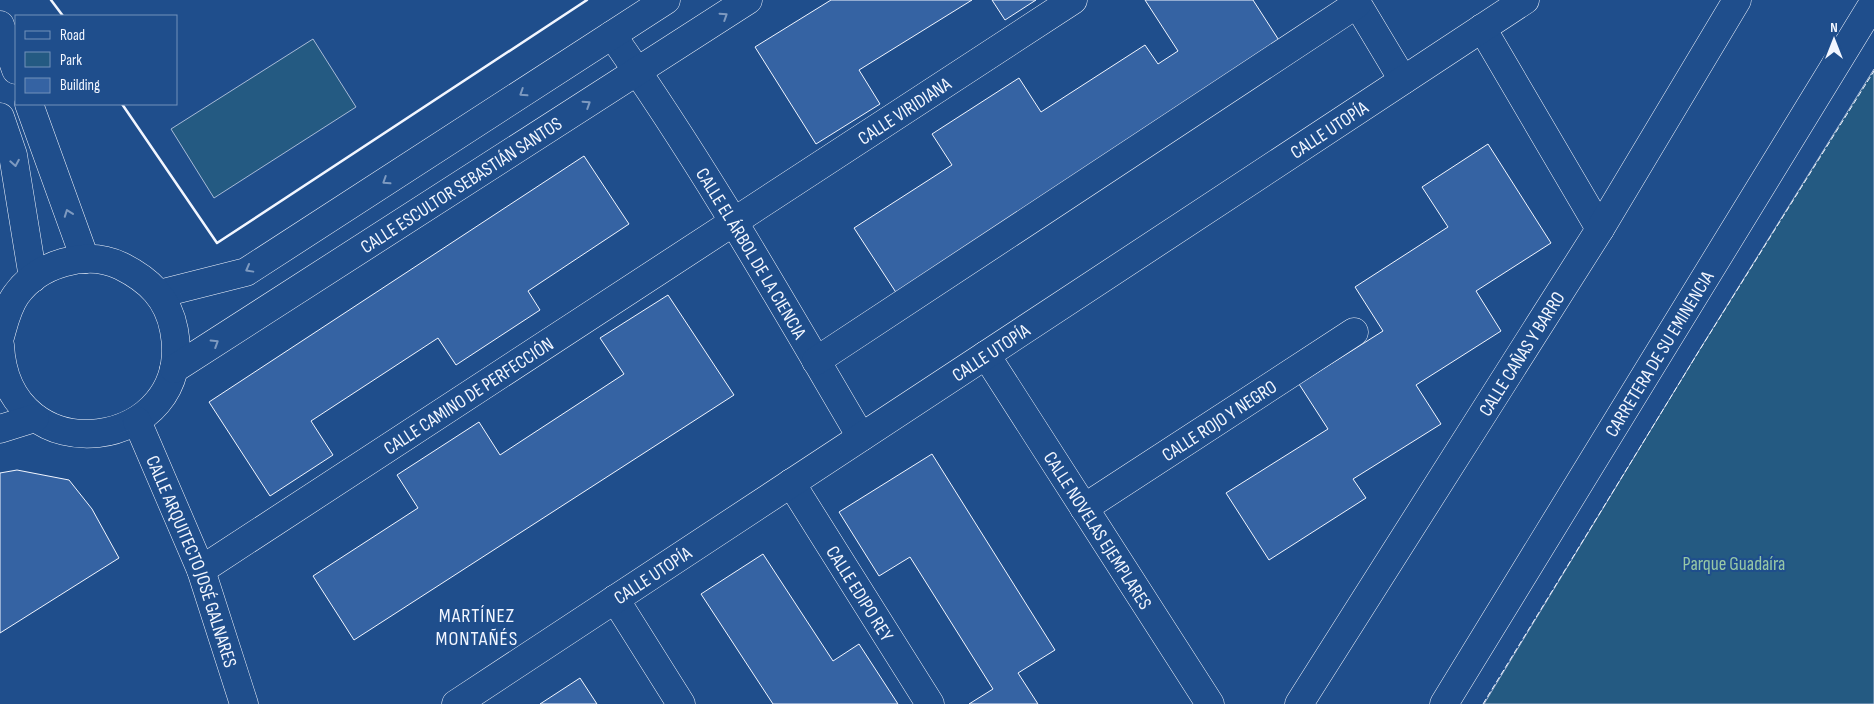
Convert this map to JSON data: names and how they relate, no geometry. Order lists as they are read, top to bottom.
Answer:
{
  "streets": {
    "street": [
      "CALLE VIRIDIANA",
      "CALLE UTOPÍA",
      "CALLE ESCULTOR SEBASTIÁN SANTOS",
      "CALLE EL ÁRBOL DE LA CIENCIA",
      "CARRETERA DE SU EMINENCIA",
      "CALLE CAÑAS Y BARRO",
      "CALLE CAMINO DE PERFECCIÓN",
      "CALLE ROJO Y NEGRO",
      "CALLE NOVELAS EJEMPLARES",
      "CALLE ARQUITECTO JOSÉ GALNARES",
      "CALLE EDIPO REY"
    ]
  },
  "crossings": [
    ["CALLE VIRIDIANA", "CALLE EL ÁRBOL DE LA CIENCIA"],
    ["CALLE VIRIDIANA", "CALLE CAMINO DE PERFECCIÓN"],
    ["CALLE UTOPÍA", "CALLE EL ÁRBOL DE LA CIENCIA"],
    ["CALLE UTOPÍA", "CALLE NOVELAS EJEMPLARES"],
    ["CALLE UTOPÍA", "CALLE EDIPO REY"],
    ["CALLE ESCULTOR SEBASTIÁN SANTOS", "CALLE EL ÁRBOL DE LA CIENCIA"],
    ["CALLE ESCULTOR SEBASTIÁN SANTOS", "CALLE ARQUITECTO JOSÉ GALNARES"],
    ["CALLE EL ÁRBOL DE LA CIENCIA", "CALLE CAMINO DE PERFECCIÓN"],
    ["CALLE CAMINO DE PERFECCIÓN", "CALLE ARQUITECTO JOSÉ GALNARES"],
    ["CALLE ROJO Y NEGRO", "CALLE NOVELAS EJEMPLARES"]
  ],
  "districts": ["MARTÍNEZ MONTAÑÉS"],
  "parks": ["Parque Guadaíra"],
  "legend": ["Road", "Park", "Building"],
  "north": "top"
}
